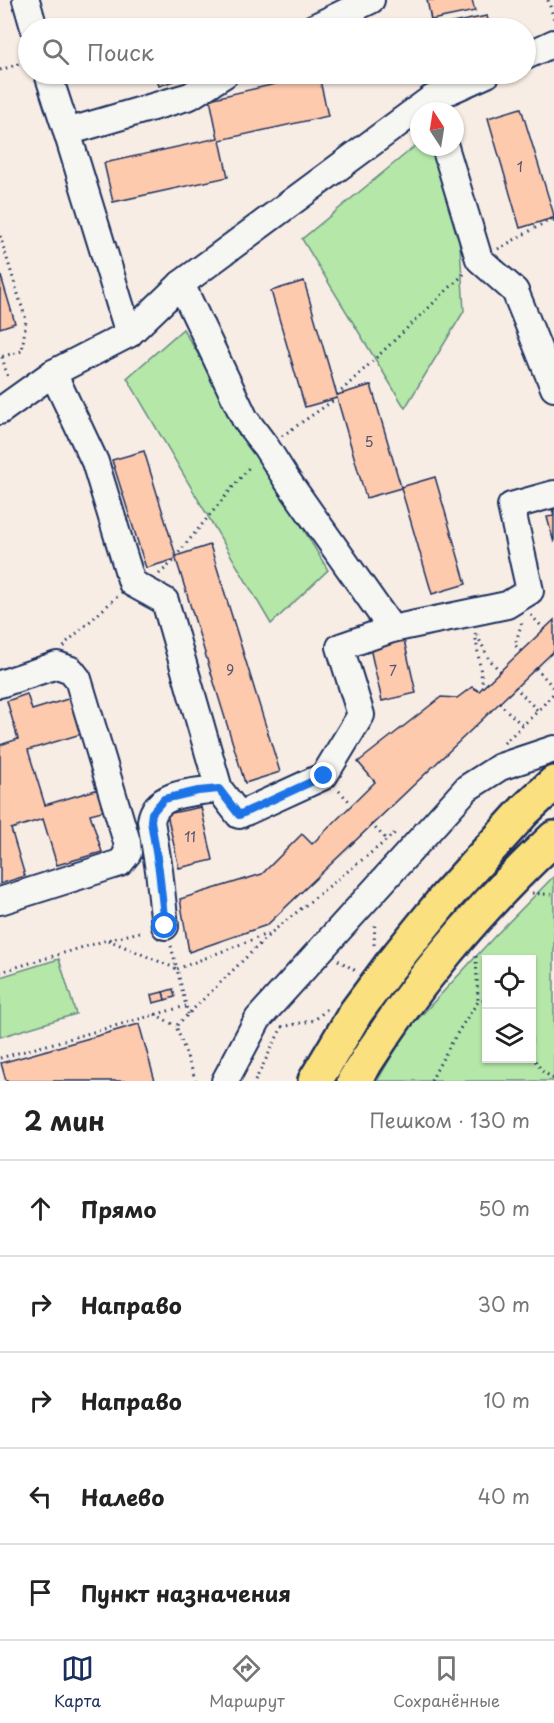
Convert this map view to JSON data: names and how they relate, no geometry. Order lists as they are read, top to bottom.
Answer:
{
  "house_numbers": [
    "1",
    "5",
    "9",
    "7",
    "11"
  ],
  "north": "top",
  "page": {
    "search": "Поиск",
    "heading": ["2 мин", "Пешком · 130 m"],
    "list": [
      ["Прямо", "50 m"],
      ["Направо", "30 m"],
      ["Направо", "10 m"],
      ["Налево", "40 m"],
      "Пункт назначения"
    ],
    "nav": ["Карта", "Маршрут", "Сохранённые"]
  }
}
